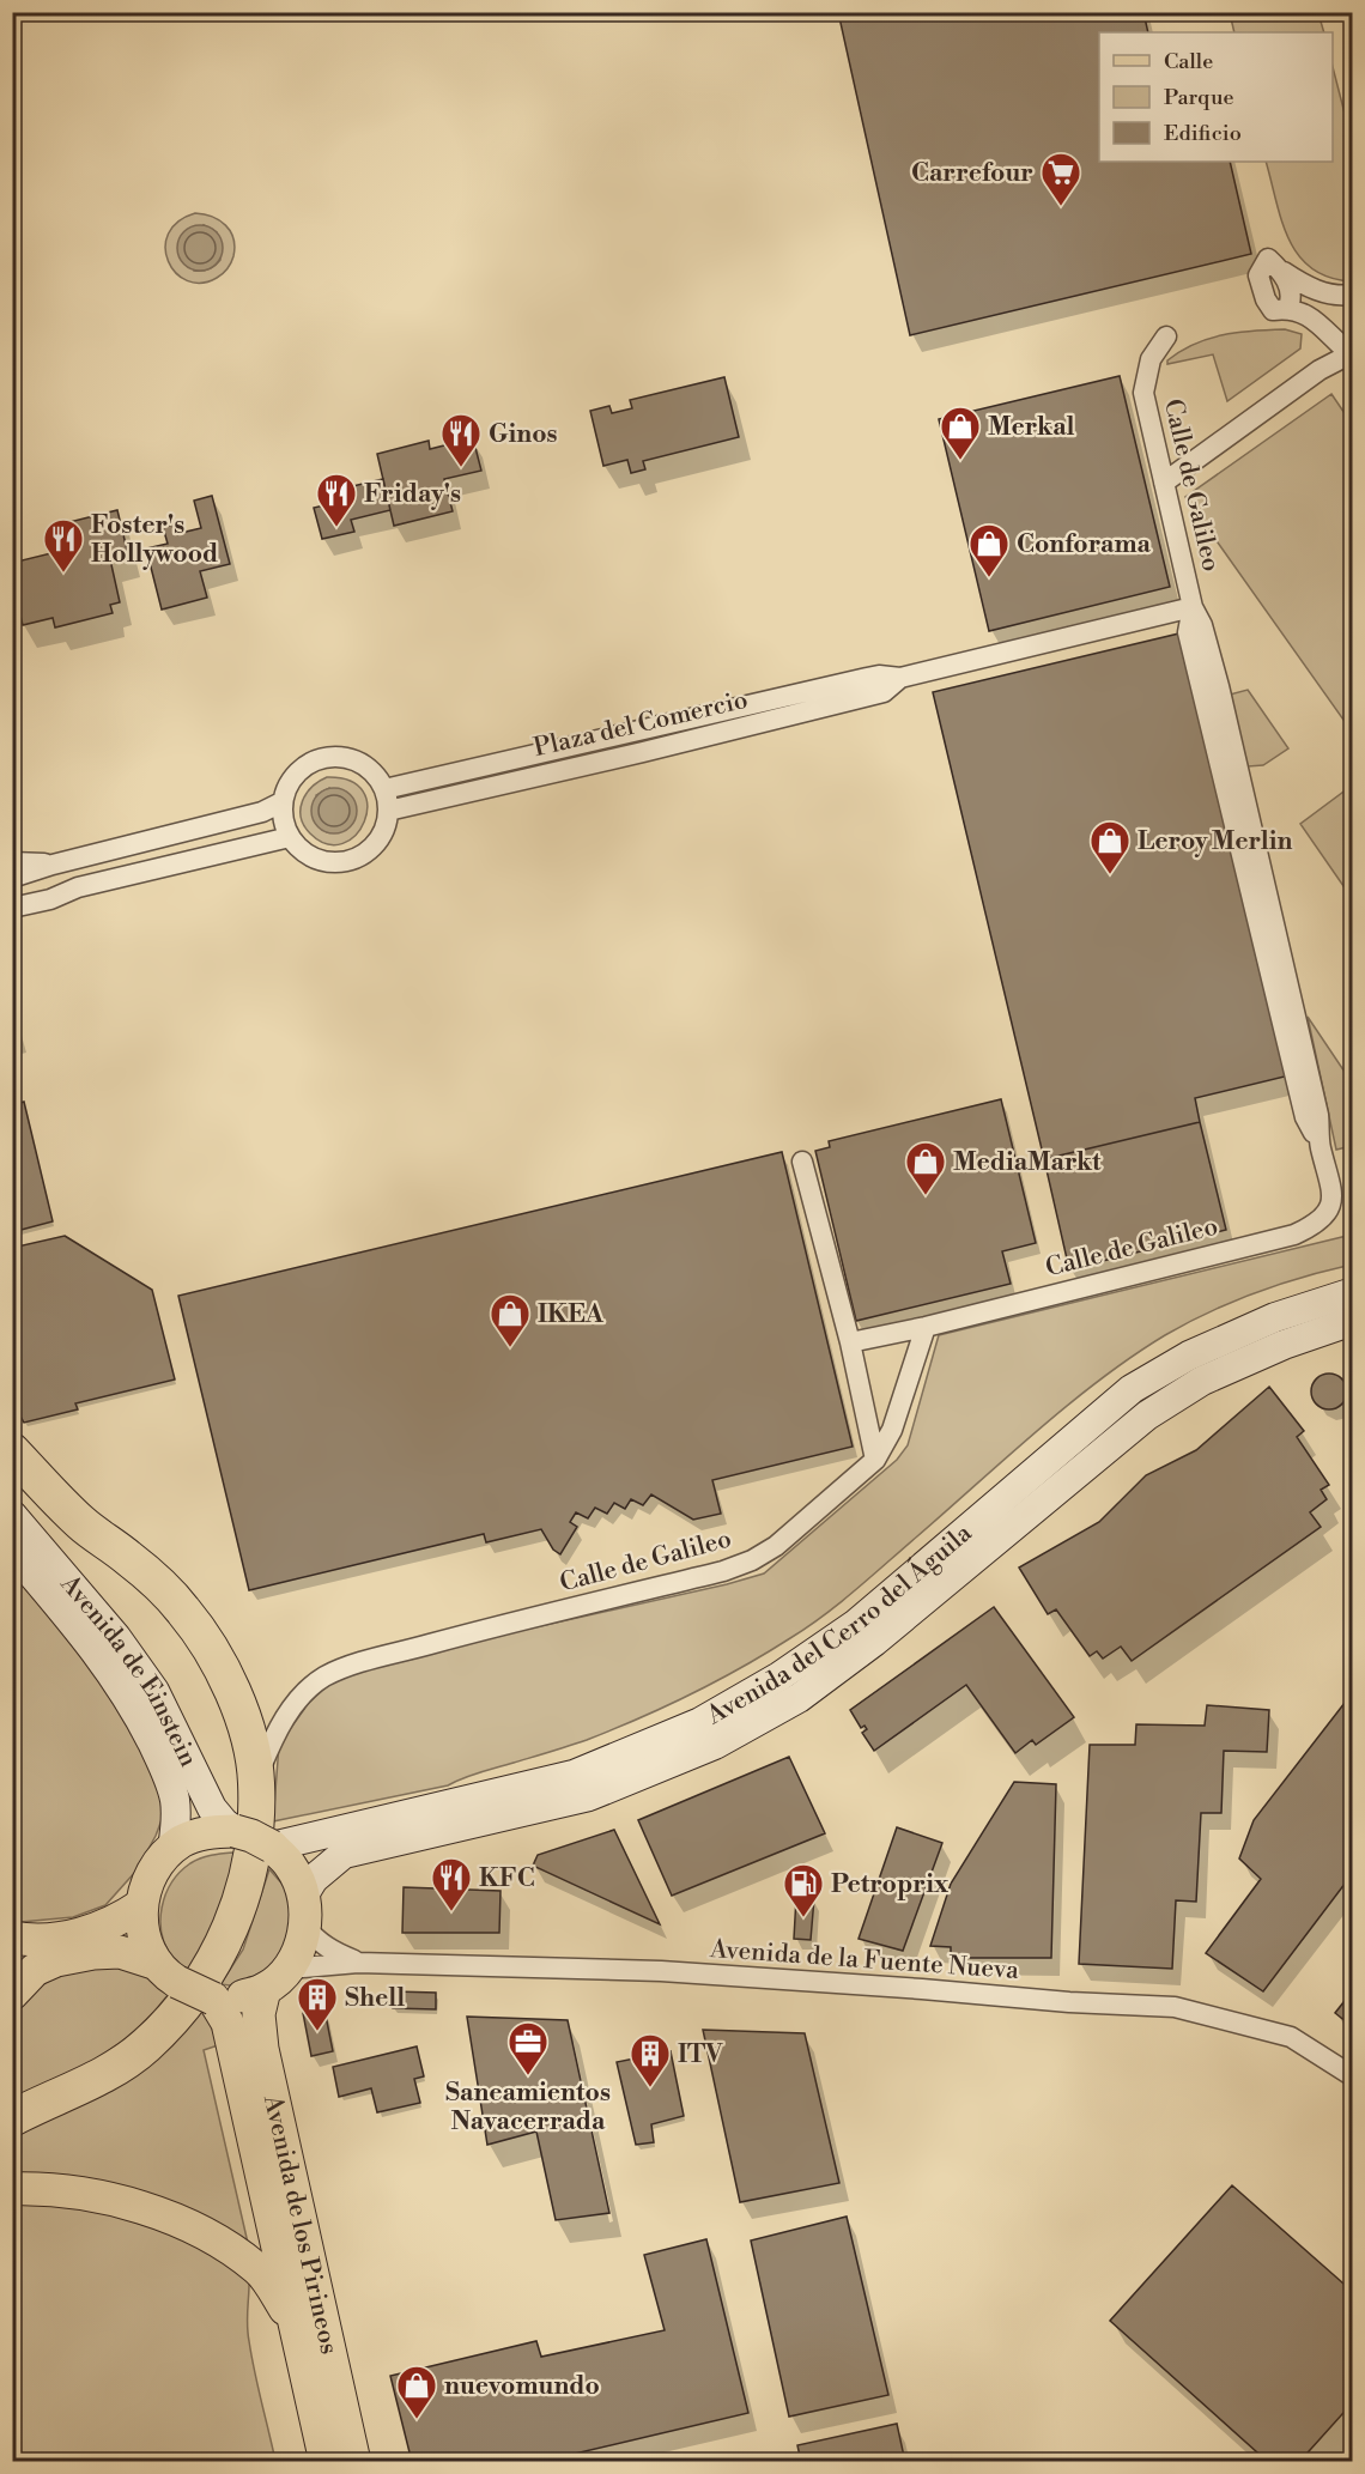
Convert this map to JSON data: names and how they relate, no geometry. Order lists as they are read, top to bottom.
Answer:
{
  "streets": {
    "main road": ["Avenida del Cerro del Águila", "Avenida de Einstein", "Avenida de los Pirineos"],
    "street": ["Calle de Galileo", "Plaza del Comercio", "Avenida de la Fuente Nueva"]
  },
  "crossings": [
    ["Calle de Galileo", "Plaza del Comercio"],
    ["Avenida del Cerro del Águila", "Avenida de Einstein"],
    ["Avenida del Cerro del Águila", "Avenida de la Fuente Nueva"],
    ["Avenida del Cerro del Águila", "Avenida de los Pirineos"],
    ["Avenida de Einstein", "Avenida de la Fuente Nueva"],
    ["Avenida de Einstein", "Avenida de los Pirineos"],
    ["Avenida de la Fuente Nueva", "Avenida de los Pirineos"]
  ],
  "places": {
    "supermarket": ["Carrefour"],
    "shop": [
      "Merkal",
      "Conforama",
      "Leroy Merlin",
      "MediaMarkt",
      "IKEA",
      "nuevomundo"
    ],
    "restaurant": [
      "Ginos",
      "Friday's",
      "Foster's Hollywood",
      "KFC"
    ],
    "fuel station": ["Petroprix"],
    "building": ["Shell", "ITV"],
    "office": ["Saneamientos Navacerrada"]
  },
  "legend": ["Calle", "Parque", "Edificio"]
}
